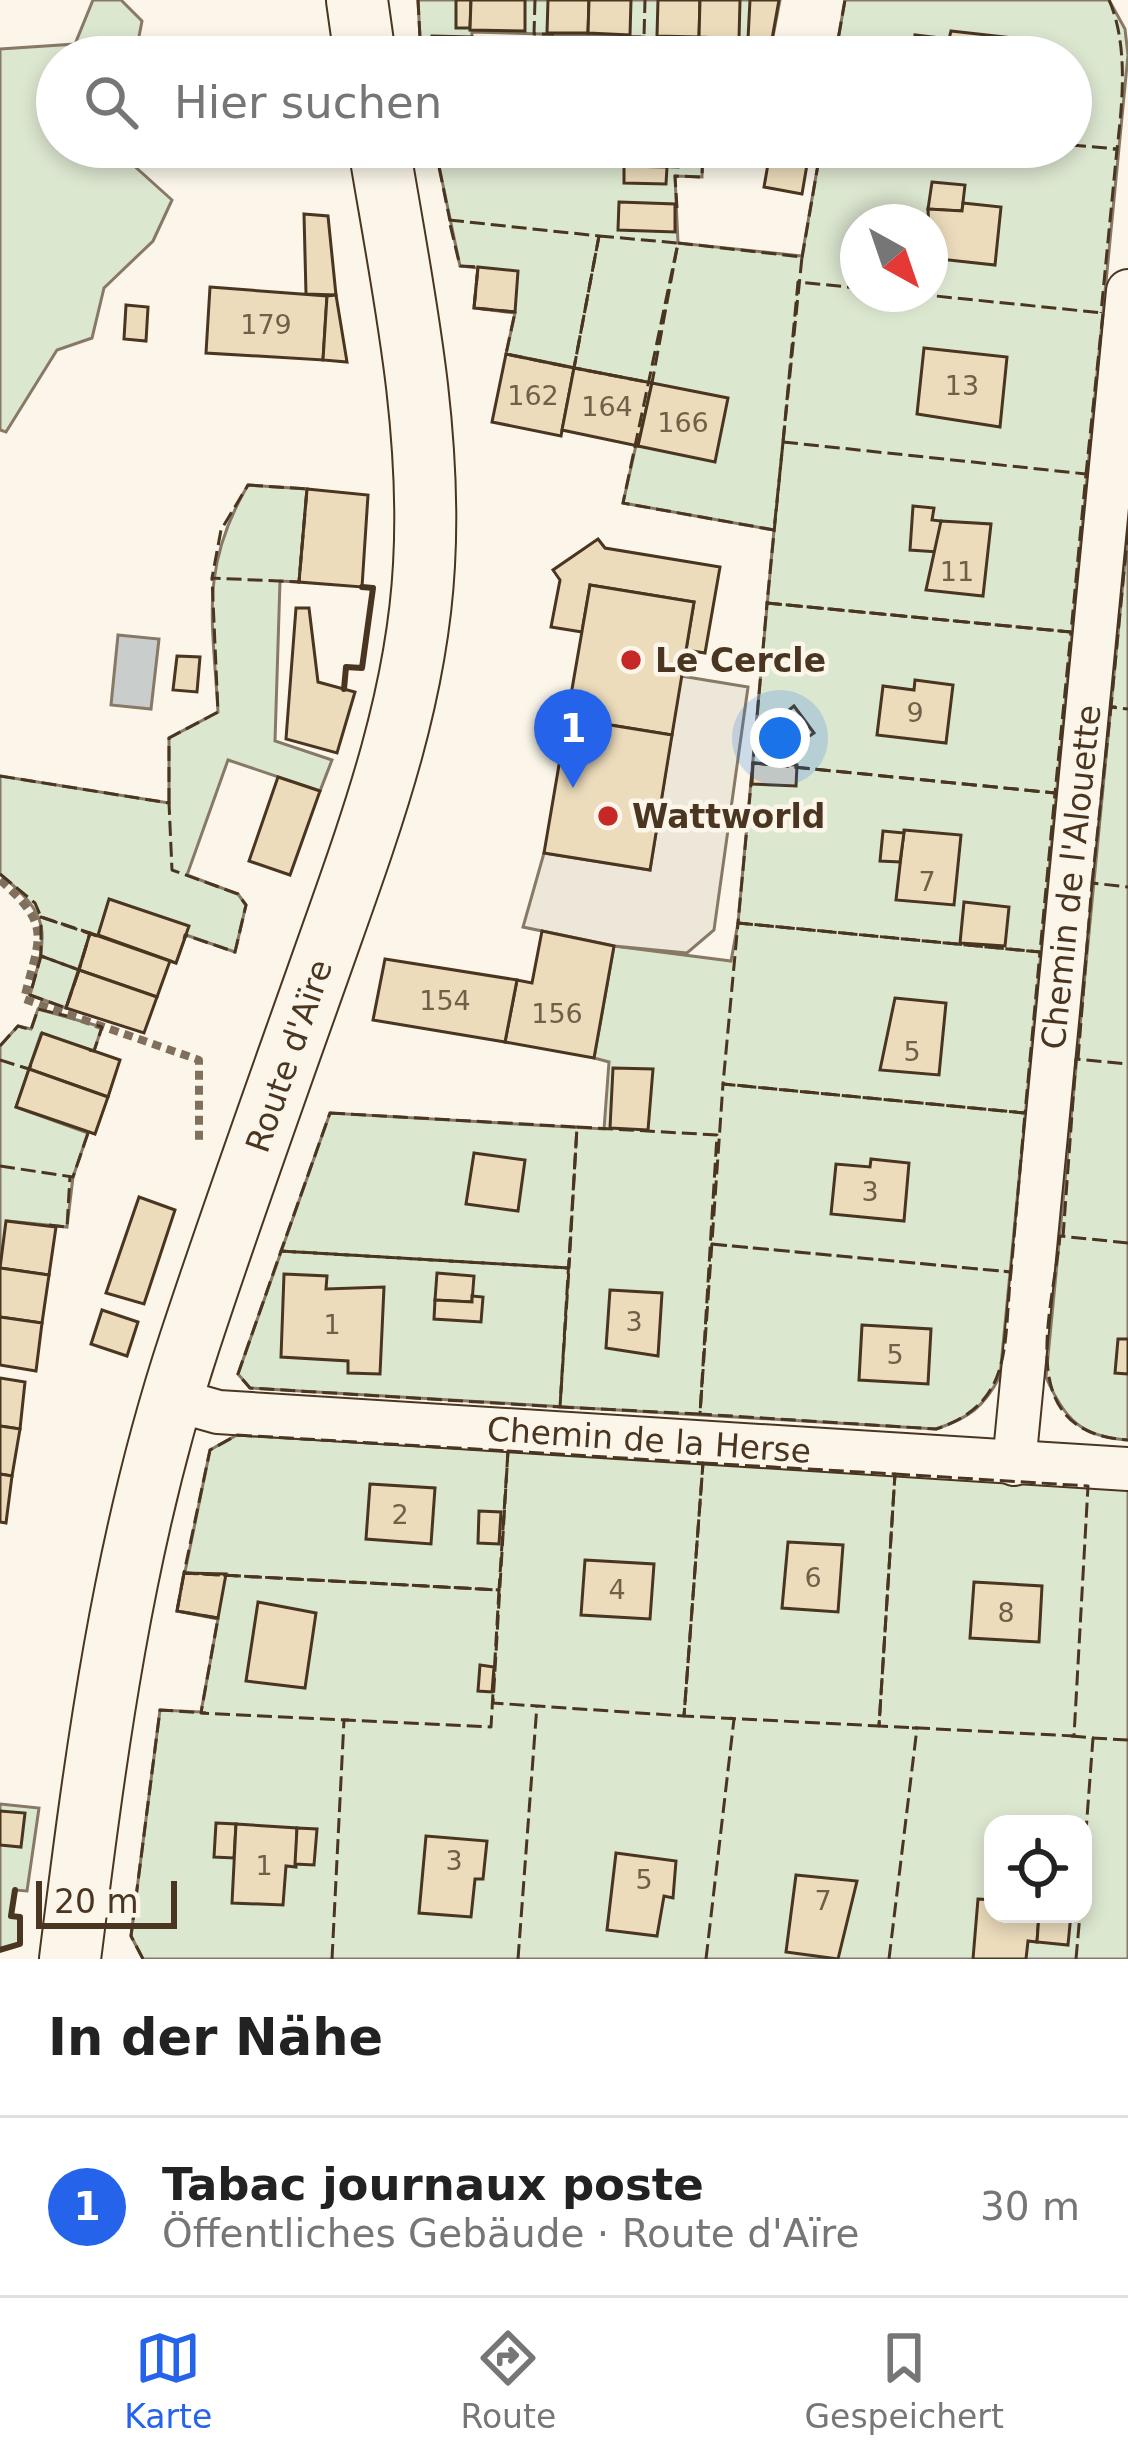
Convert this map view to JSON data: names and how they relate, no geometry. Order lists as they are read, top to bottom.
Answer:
{
  "streets": {
    "street": ["Chemin de l'Alouette", "Route d'Aïre", "Chemin de la Herse"]
  },
  "crossings": [
    ["Chemin de l'Alouette", "Chemin de la Herse"],
    ["Route d'Aïre", "Chemin de la Herse"]
  ],
  "places": ["Le Cercle", "Wattworld"],
  "house_numbers": [
    "179",
    "13",
    "162",
    "164",
    "166",
    "11",
    "9",
    "7",
    "154",
    "156",
    "5",
    "3",
    "3",
    "1",
    "5",
    "2",
    "6",
    "4",
    "8",
    "3",
    "1",
    "5",
    "7"
  ],
  "scale_bar": "20 m",
  "north": "bottom right",
  "page": {
    "search": "Hier suchen",
    "pins": "1",
    "scale": "20 m",
    "heading": "In der Nähe",
    "list": [
      {
        "mark": "1",
        "name": "Tabac journaux poste",
        "note": "Öffentliches Gebäude · Route d'Aïre",
        "value": "30 m"
      }
    ],
    "nav": ["Karte", "Route", "Gespeichert"]
  }
}
